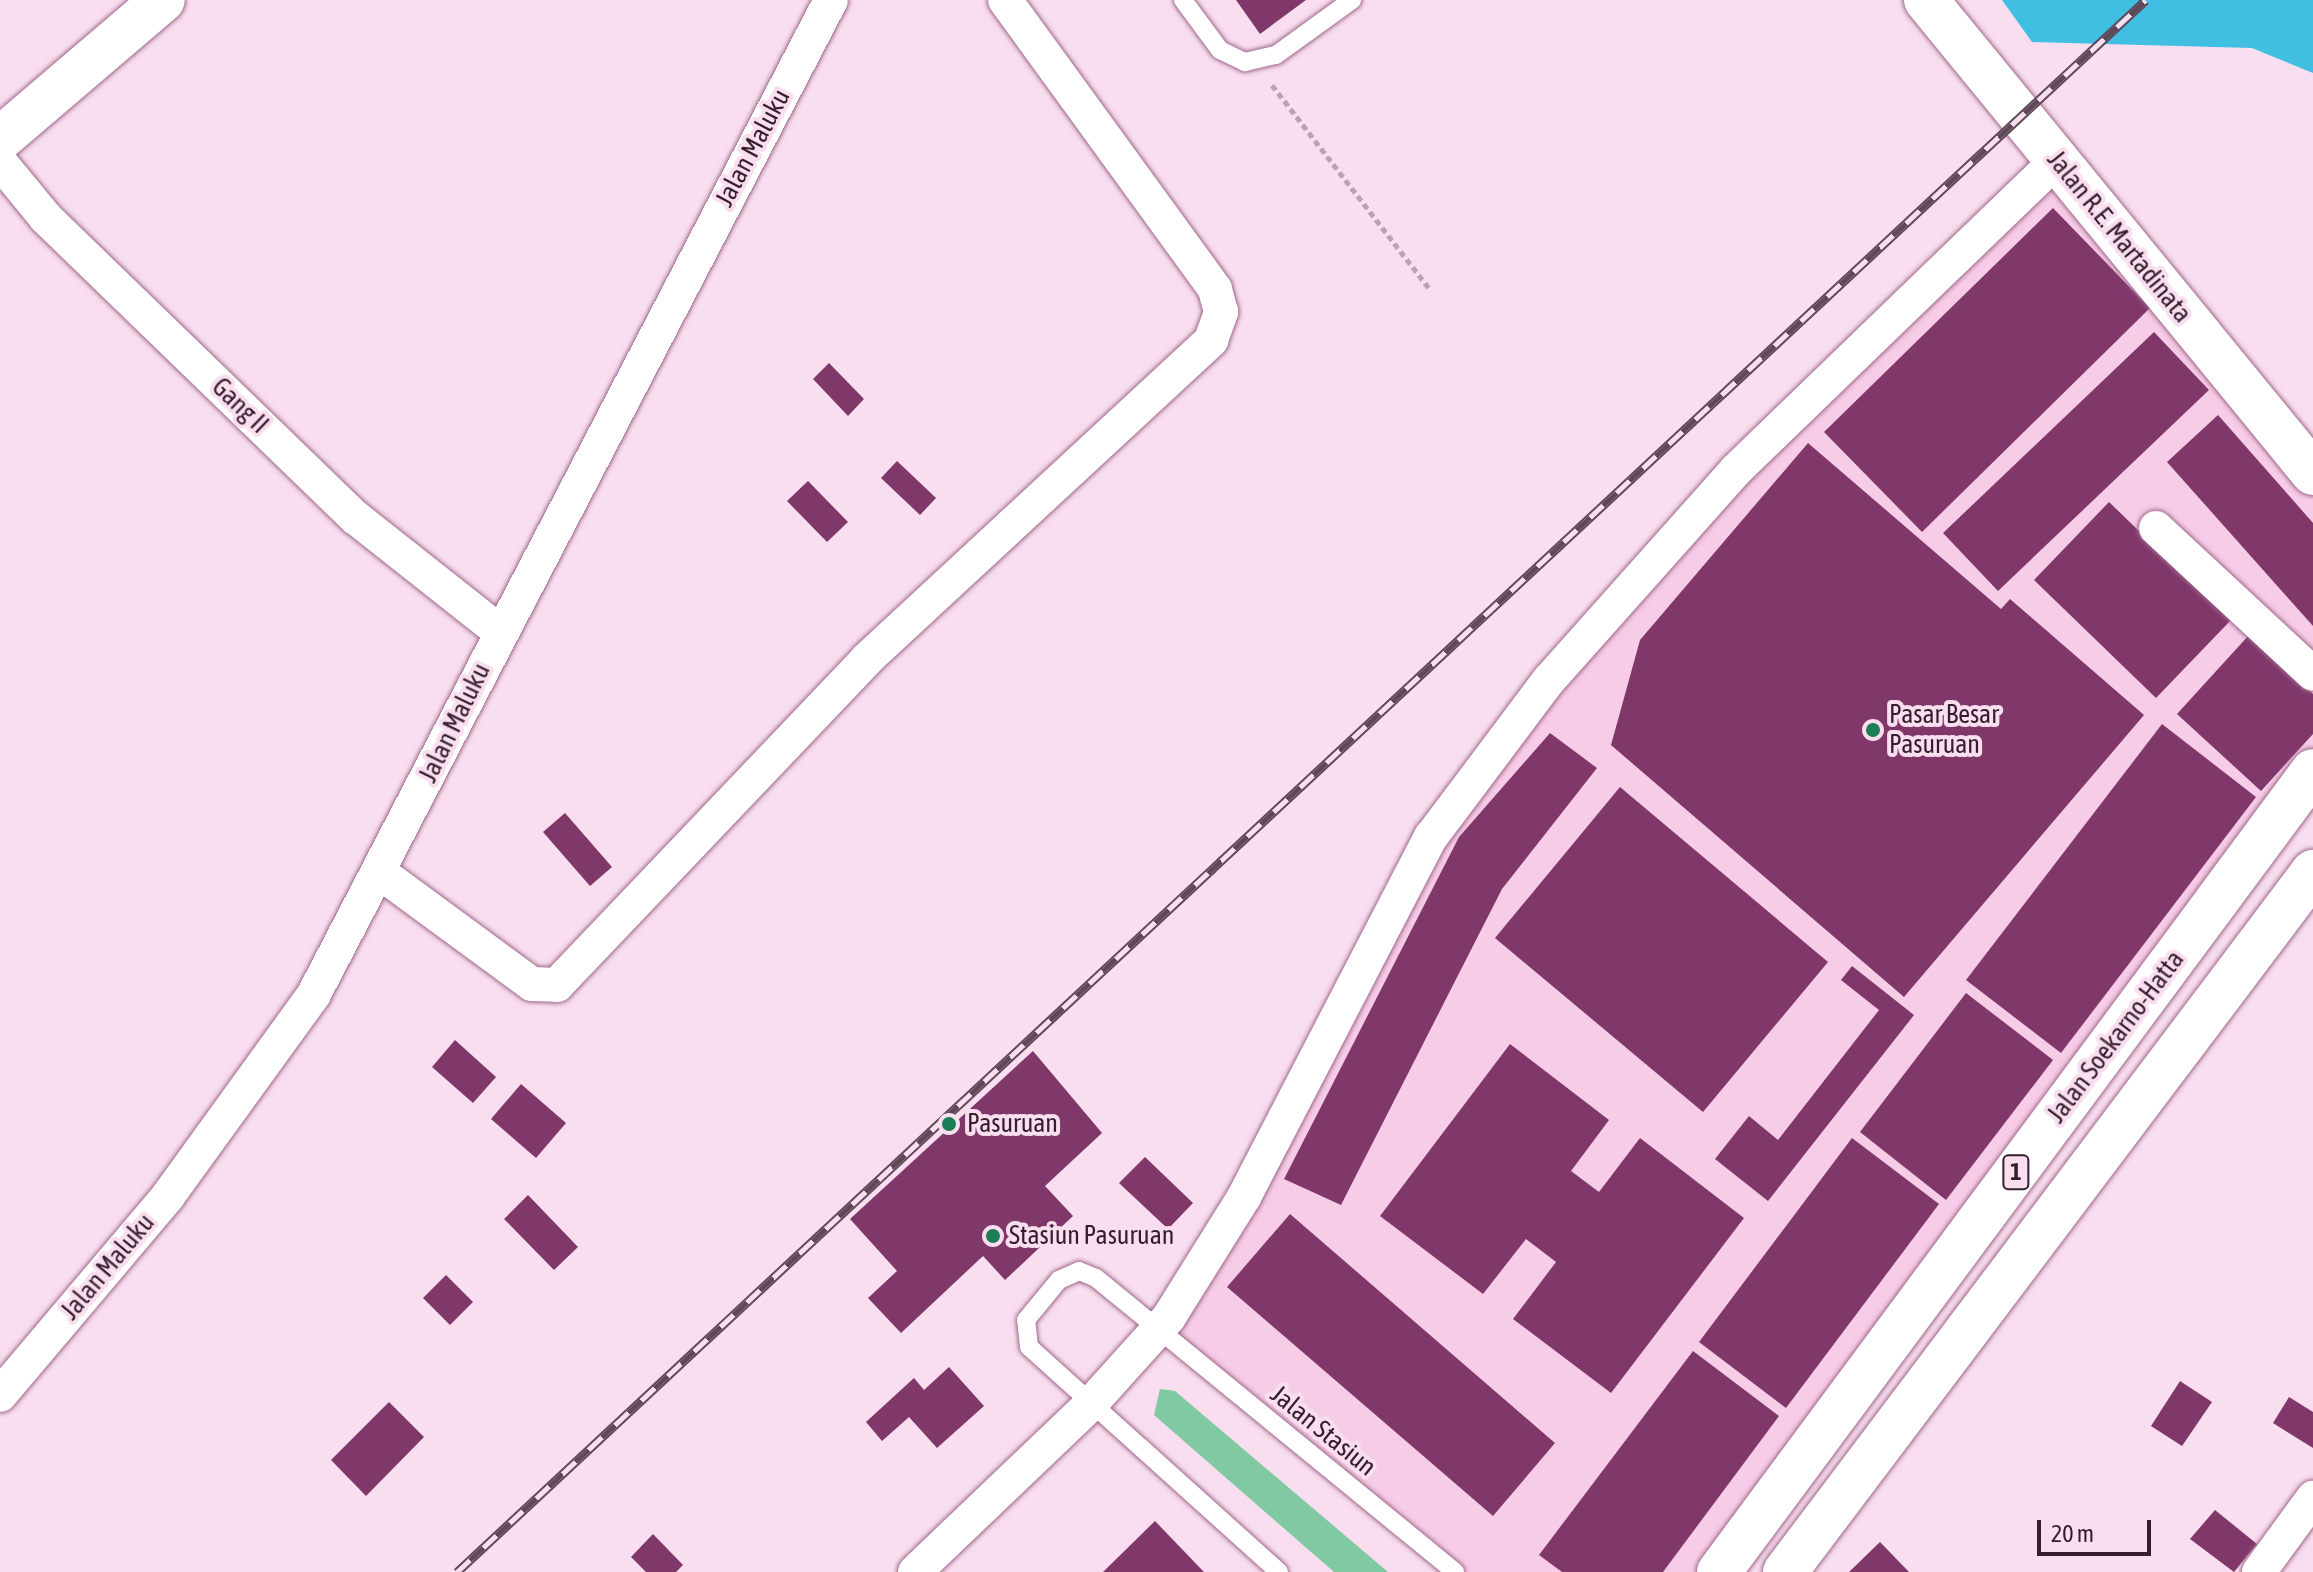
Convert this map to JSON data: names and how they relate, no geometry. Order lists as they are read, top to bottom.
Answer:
{
  "streets": {
    "main road": ["Jalan R.E. Martadinata", "Jalan Soekarno-Hatta", "1"],
    "street": ["Jalan Maluku", "Gang II"],
    "lane": ["Jalan Stasiun"]
  },
  "crossings": [
    ["Jalan Maluku", "Gang II"]
  ],
  "places": ["Pasar Besar Pasuruan", "Pasuruan", "Stasiun Pasuruan"],
  "scale_bar": "20 m"
}
